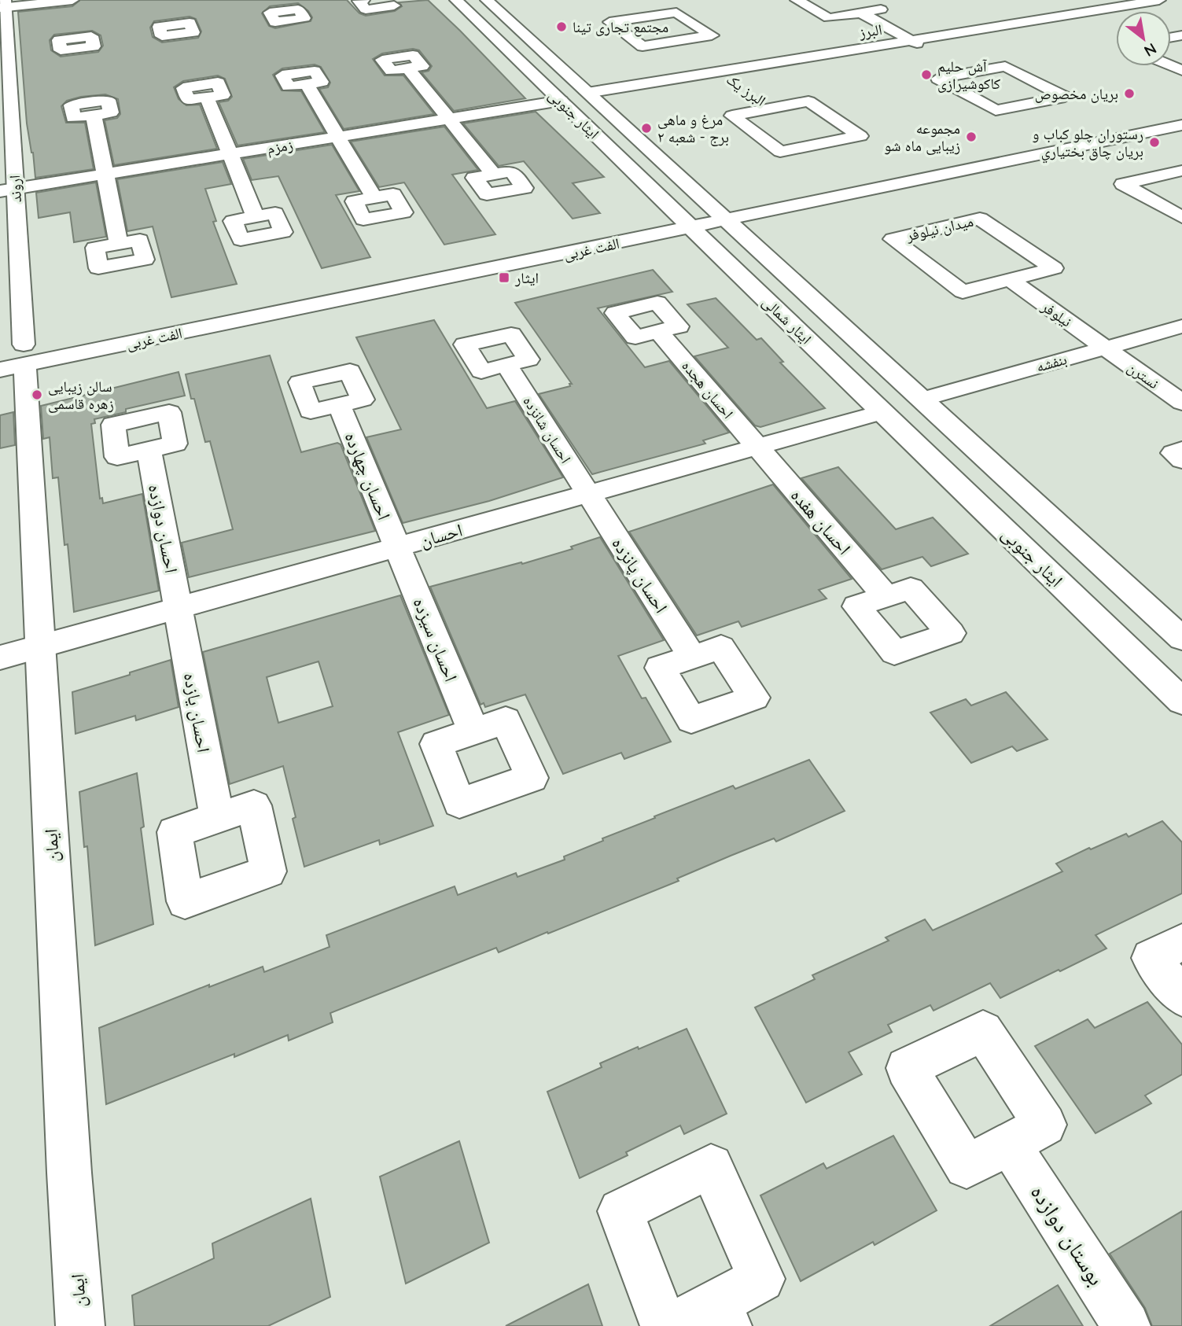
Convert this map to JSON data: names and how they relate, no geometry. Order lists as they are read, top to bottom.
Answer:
{
  "streets": {
    "street": [
      "البرز",
      "البرز یک",
      "ایثار جنوبی",
      "زمزم",
      "اروند",
      "میدان نیلوفر",
      "الفت غربی",
      "نیلوفر",
      "ایثار شمالی",
      "بنفشه",
      "نسترن",
      "احسان هجده",
      "احسان شانزده",
      "احسان چهارده",
      "احسان هفده",
      "احسان دوازده",
      "احسان",
      "احسان پانزده",
      "احسان سیزده",
      "احسان یازده",
      "ایمان",
      "بوستان دوازده"
    ]
  },
  "crossings": [
    ["البرز", "البرز یک"],
    ["البرز", "ایثار جنوبی"],
    ["ایثار جنوبی", "زمزم"],
    ["ایثار جنوبی", "الفت غربی"],
    ["ایثار جنوبی", "ایثار شمالی"],
    ["ایثار جنوبی", "احسان"],
    ["زمزم", "اروند"],
    ["اروند", "الفت غربی"],
    ["اروند", "ایمان"],
    ["میدان نیلوفر", "نیلوفر"],
    ["الفت غربی", "ایثار شمالی"],
    ["الفت غربی", "ایمان"],
    ["نیلوفر", "بنفشه"],
    ["نیلوفر", "نسترن"],
    ["ایثار شمالی", "بنفشه"],
    ["ایثار شمالی", "احسان"],
    ["بنفشه", "نسترن"],
    ["احسان هجده", "احسان هفده"],
    ["احسان هجده", "احسان"],
    ["احسان شانزده", "احسان"],
    ["احسان شانزده", "احسان پانزده"],
    ["احسان چهارده", "احسان"],
    ["احسان چهارده", "احسان سیزده"],
    ["احسان هفده", "احسان"],
    ["احسان دوازده", "احسان"],
    ["احسان دوازده", "احسان یازده"],
    ["احسان", "احسان پانزده"],
    ["احسان", "احسان سیزده"],
    ["احسان", "احسان یازده"],
    ["احسان", "ایمان"]
  ],
  "places": {
    "other": [
      "مجتمع تجاری تینا",
      "آش حلیم کاکوشیرازی",
      "بریان مخصوص",
      "مرغ و ماهی برج - شعبه ۲",
      "مجموعه زیبایی ماه شو",
      "رستوران چلو كباب و بريان چاق بختياري",
      "سالن زیبایی زهره قاسمی"
    ],
    "transit": ["ایثار"]
  },
  "north": "bottom right"
}
